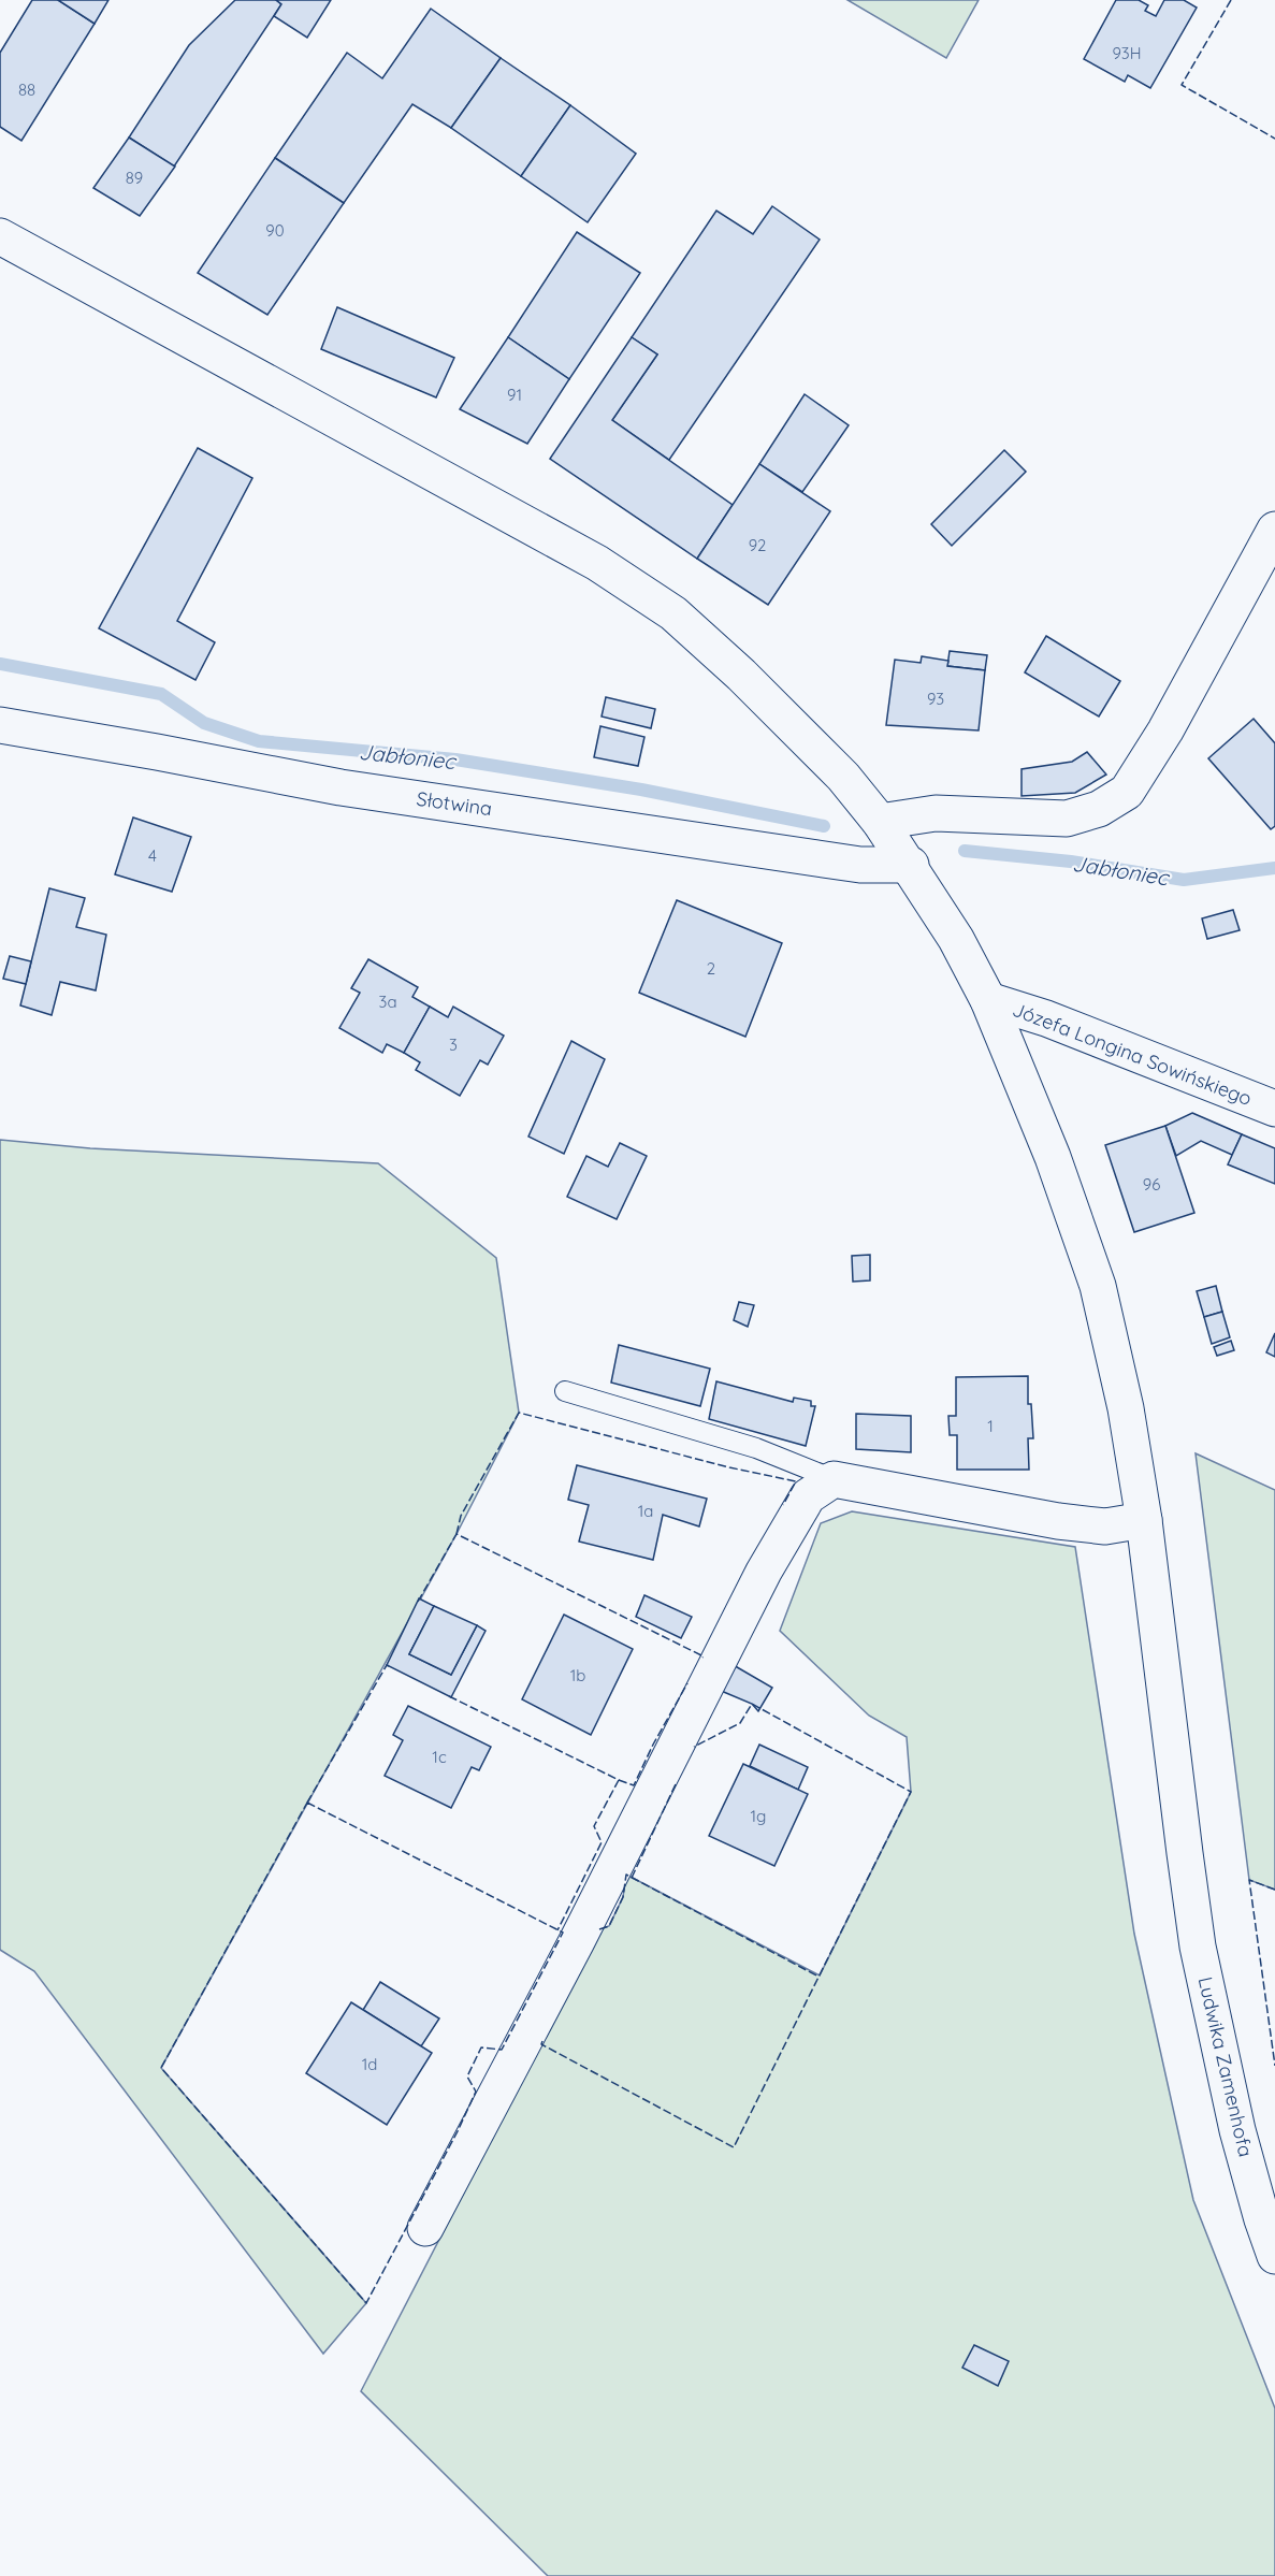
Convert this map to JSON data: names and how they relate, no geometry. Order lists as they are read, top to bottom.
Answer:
{
  "streets": {
    "street": ["Słotwina", "Józefa Longina Sowińskiego", "Ludwika Zamenhofa"]
  },
  "crossings": [
    ["Słotwina", "Ludwika Zamenhofa"],
    ["Józefa Longina Sowińskiego", "Ludwika Zamenhofa"]
  ],
  "water": ["Jabłoniec"],
  "house_numbers": [
    "93H",
    "88",
    "89",
    "90",
    "91",
    "92",
    "93",
    "4",
    "2",
    "3a",
    "3",
    "96",
    "1",
    "1a",
    "1b",
    "1c",
    "1g",
    "1d"
  ]
}
